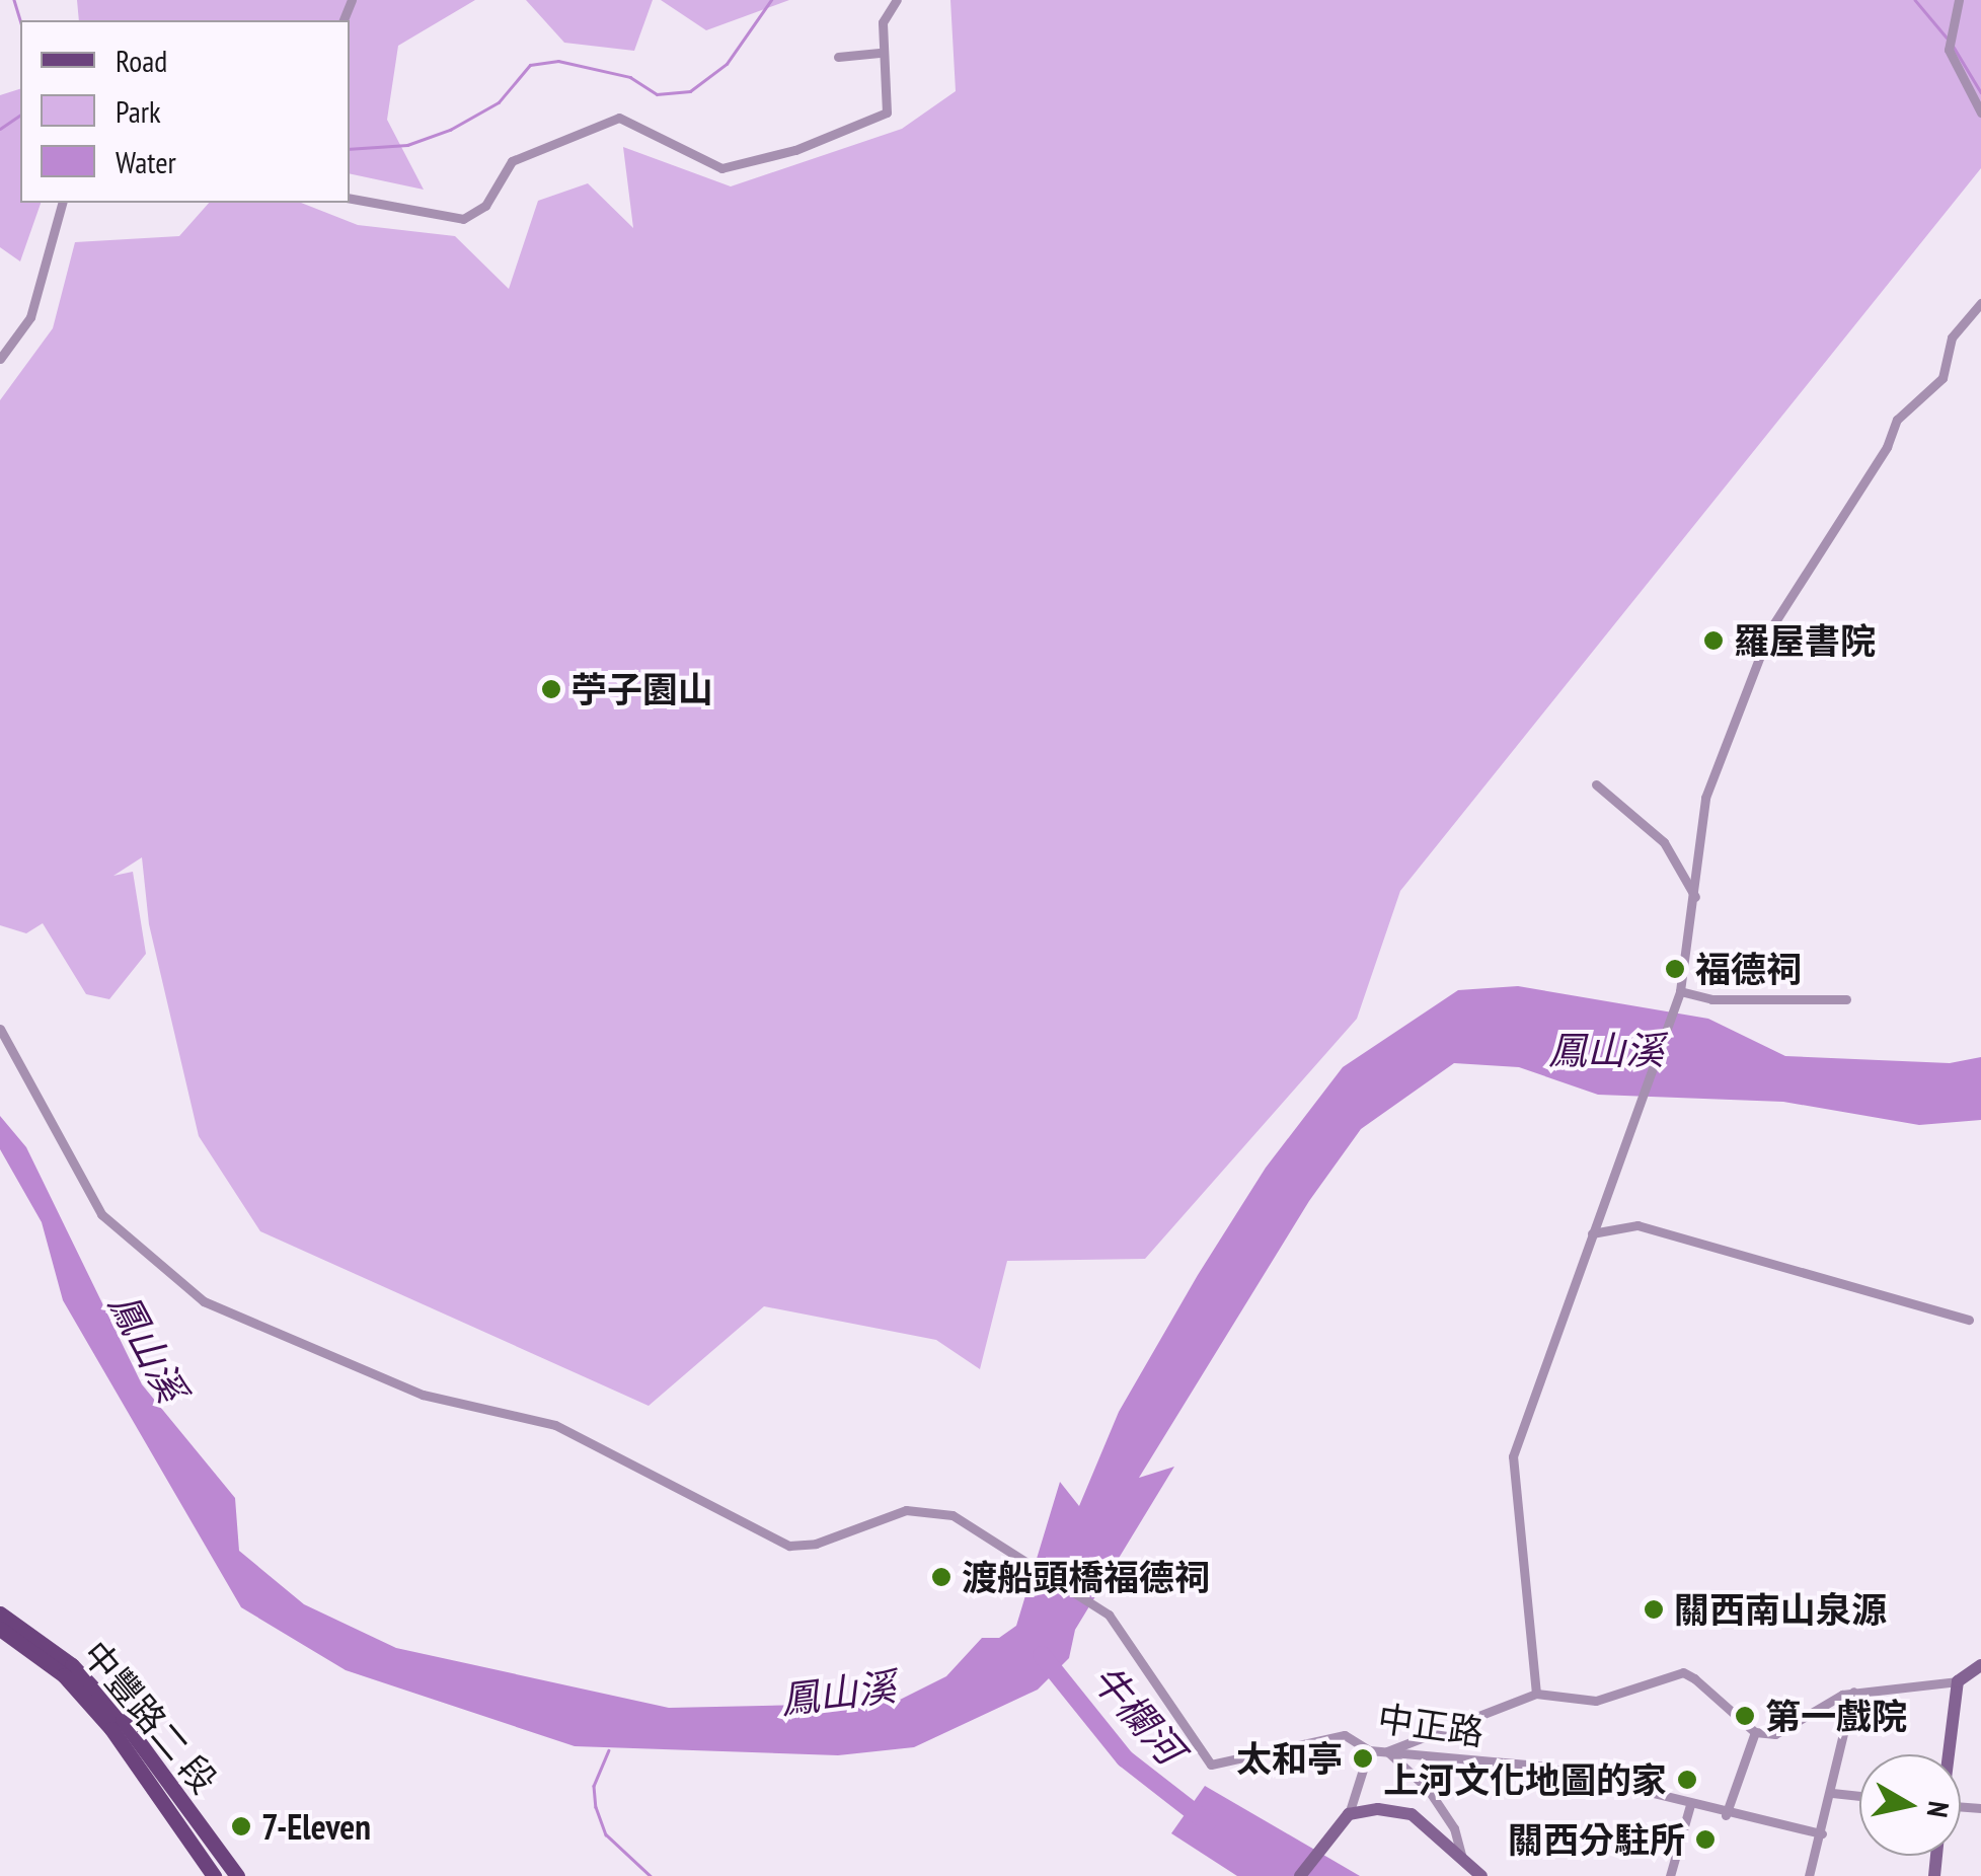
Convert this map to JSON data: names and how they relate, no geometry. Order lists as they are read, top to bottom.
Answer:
{
  "streets": {
    "main road": ["中豐路二 段"],
    "street": ["中正路"]
  },
  "water": ["鳳山溪", "牛欄河"],
  "places": [
    "羅屋書院",
    "苧子園山",
    "福德祠",
    "渡船頭橋福德祠",
    "關西南山泉源",
    "第一戲院",
    "太和亭",
    "上河文化地圖的家",
    "7-Eleven",
    "關西分駐所"
  ],
  "legend": ["Road", "Park", "Water"],
  "north": "right"
}
